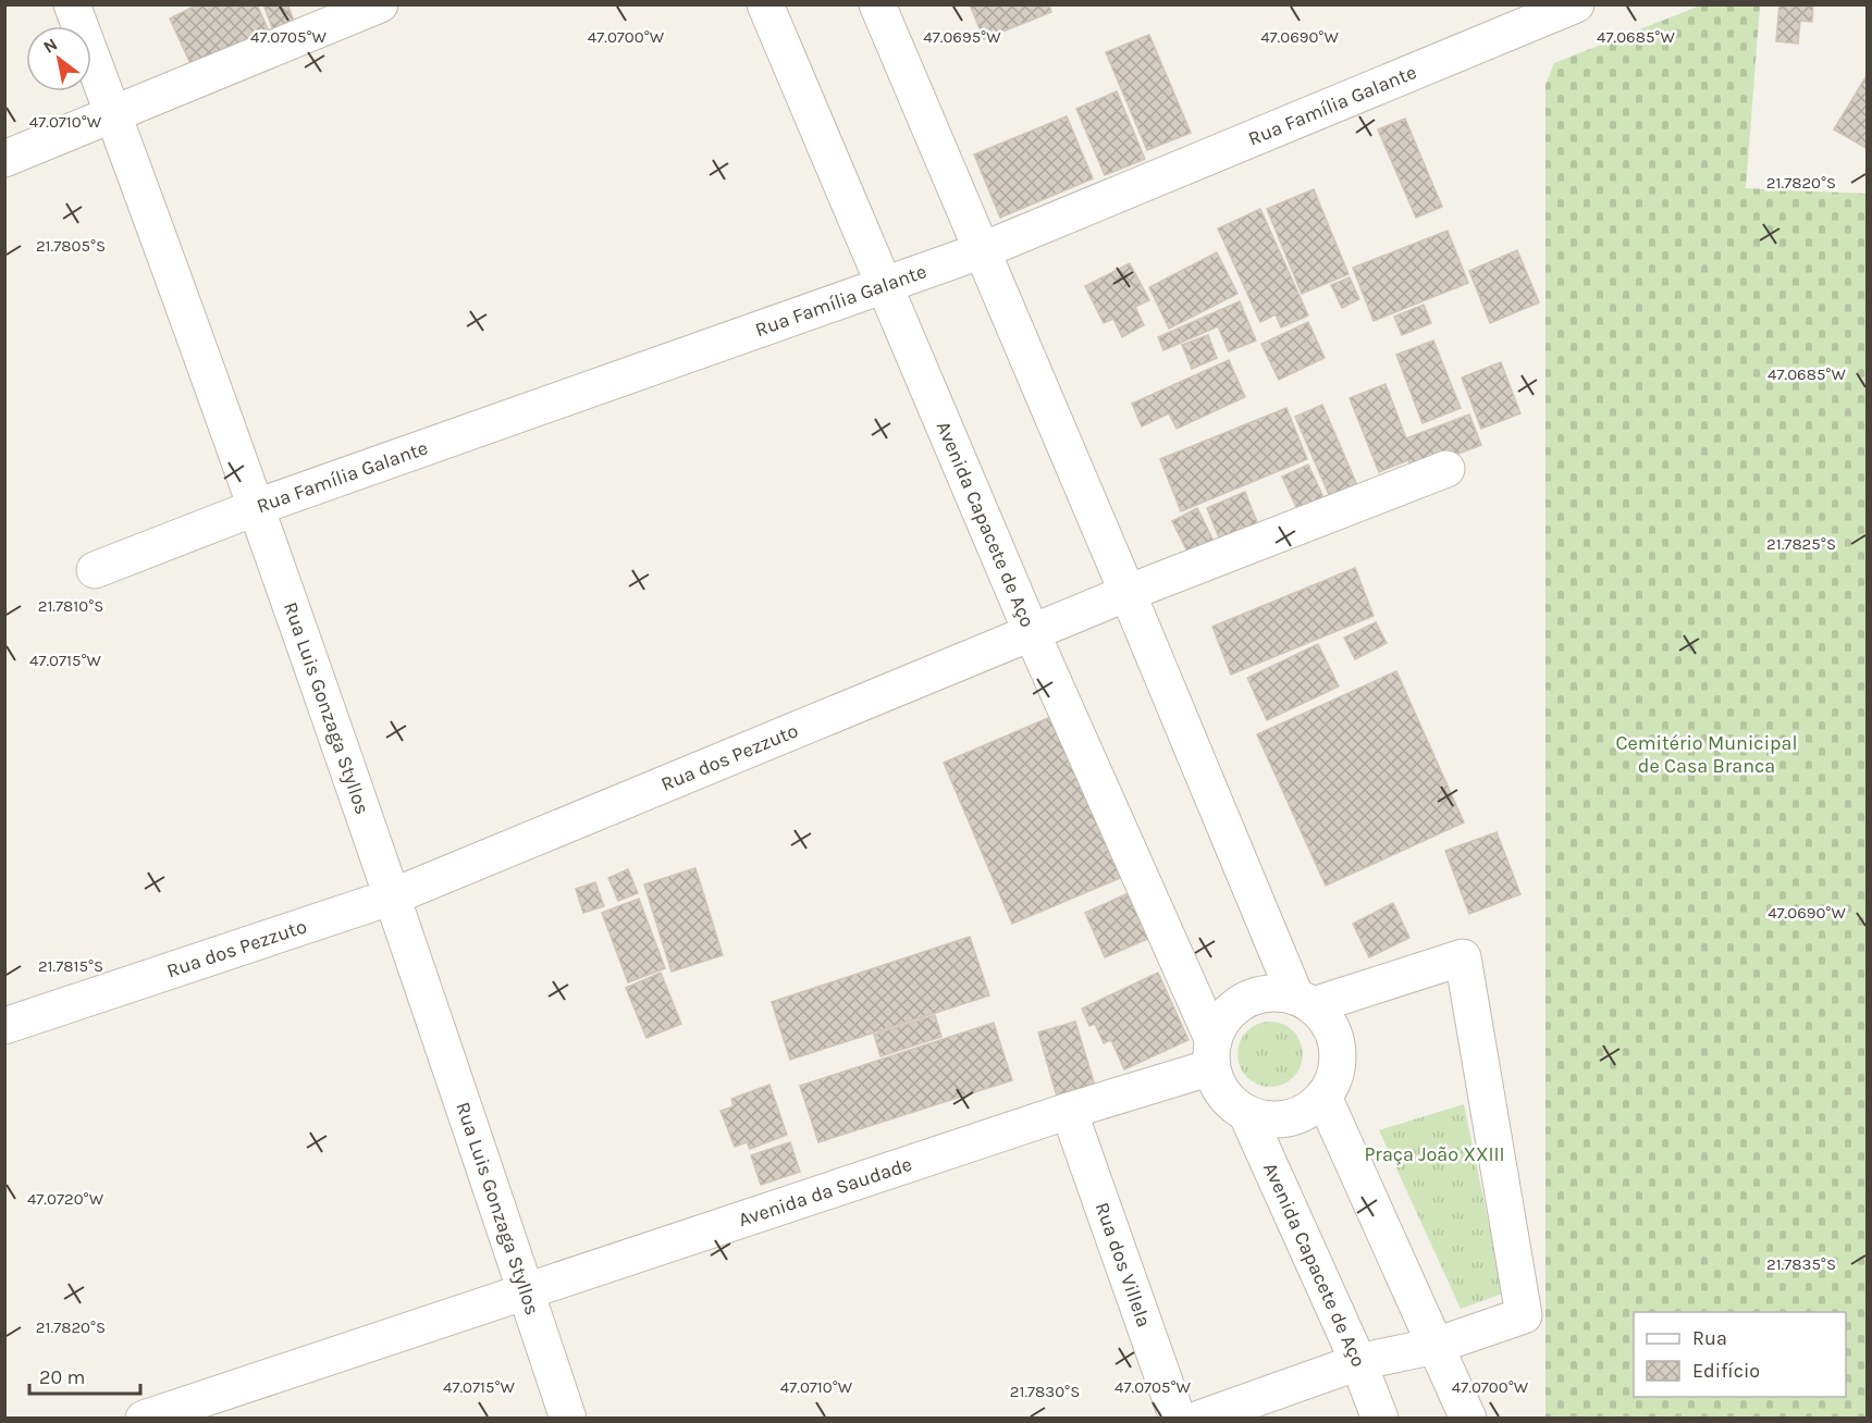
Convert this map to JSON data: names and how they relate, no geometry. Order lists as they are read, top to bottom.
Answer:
{
  "streets": {
    "street": [
      "Rua Família Galante",
      "Avenida Capacete de Aço",
      "Rua Luis Gonzaga Styllos",
      "Rua dos Pezzuto",
      "Avenida da Saudade",
      "Rua dos Villela"
    ]
  },
  "crossings": [
    ["Rua Família Galante", "Avenida Capacete de Aço"],
    ["Rua Família Galante", "Rua Luis Gonzaga Styllos"],
    ["Avenida Capacete de Aço", "Rua dos Pezzuto"],
    ["Avenida Capacete de Aço", "Avenida da Saudade"],
    ["Rua Luis Gonzaga Styllos", "Rua dos Pezzuto"],
    ["Rua Luis Gonzaga Styllos", "Avenida da Saudade"],
    ["Avenida da Saudade", "Rua dos Villela"]
  ],
  "parks": ["Cemitério Municipal de Casa Branca", "Praça João XXIII"],
  "legend": ["Rua", "Edifício"],
  "scale_bar": "20 m",
  "north": "top left",
  "coordinates": [
    "47.0690°W",
    "47.0705°W",
    "47.0700°W",
    "47.0695°W",
    "47.0685°W",
    "47.0710°W",
    "21.7820°S",
    "21.7805°S",
    "21.7825°S",
    "21.7810°S",
    "47.0715°W",
    "21.7815°S",
    "47.0720°W",
    "21.7835°S",
    "21.7830°S"
  ]
}
